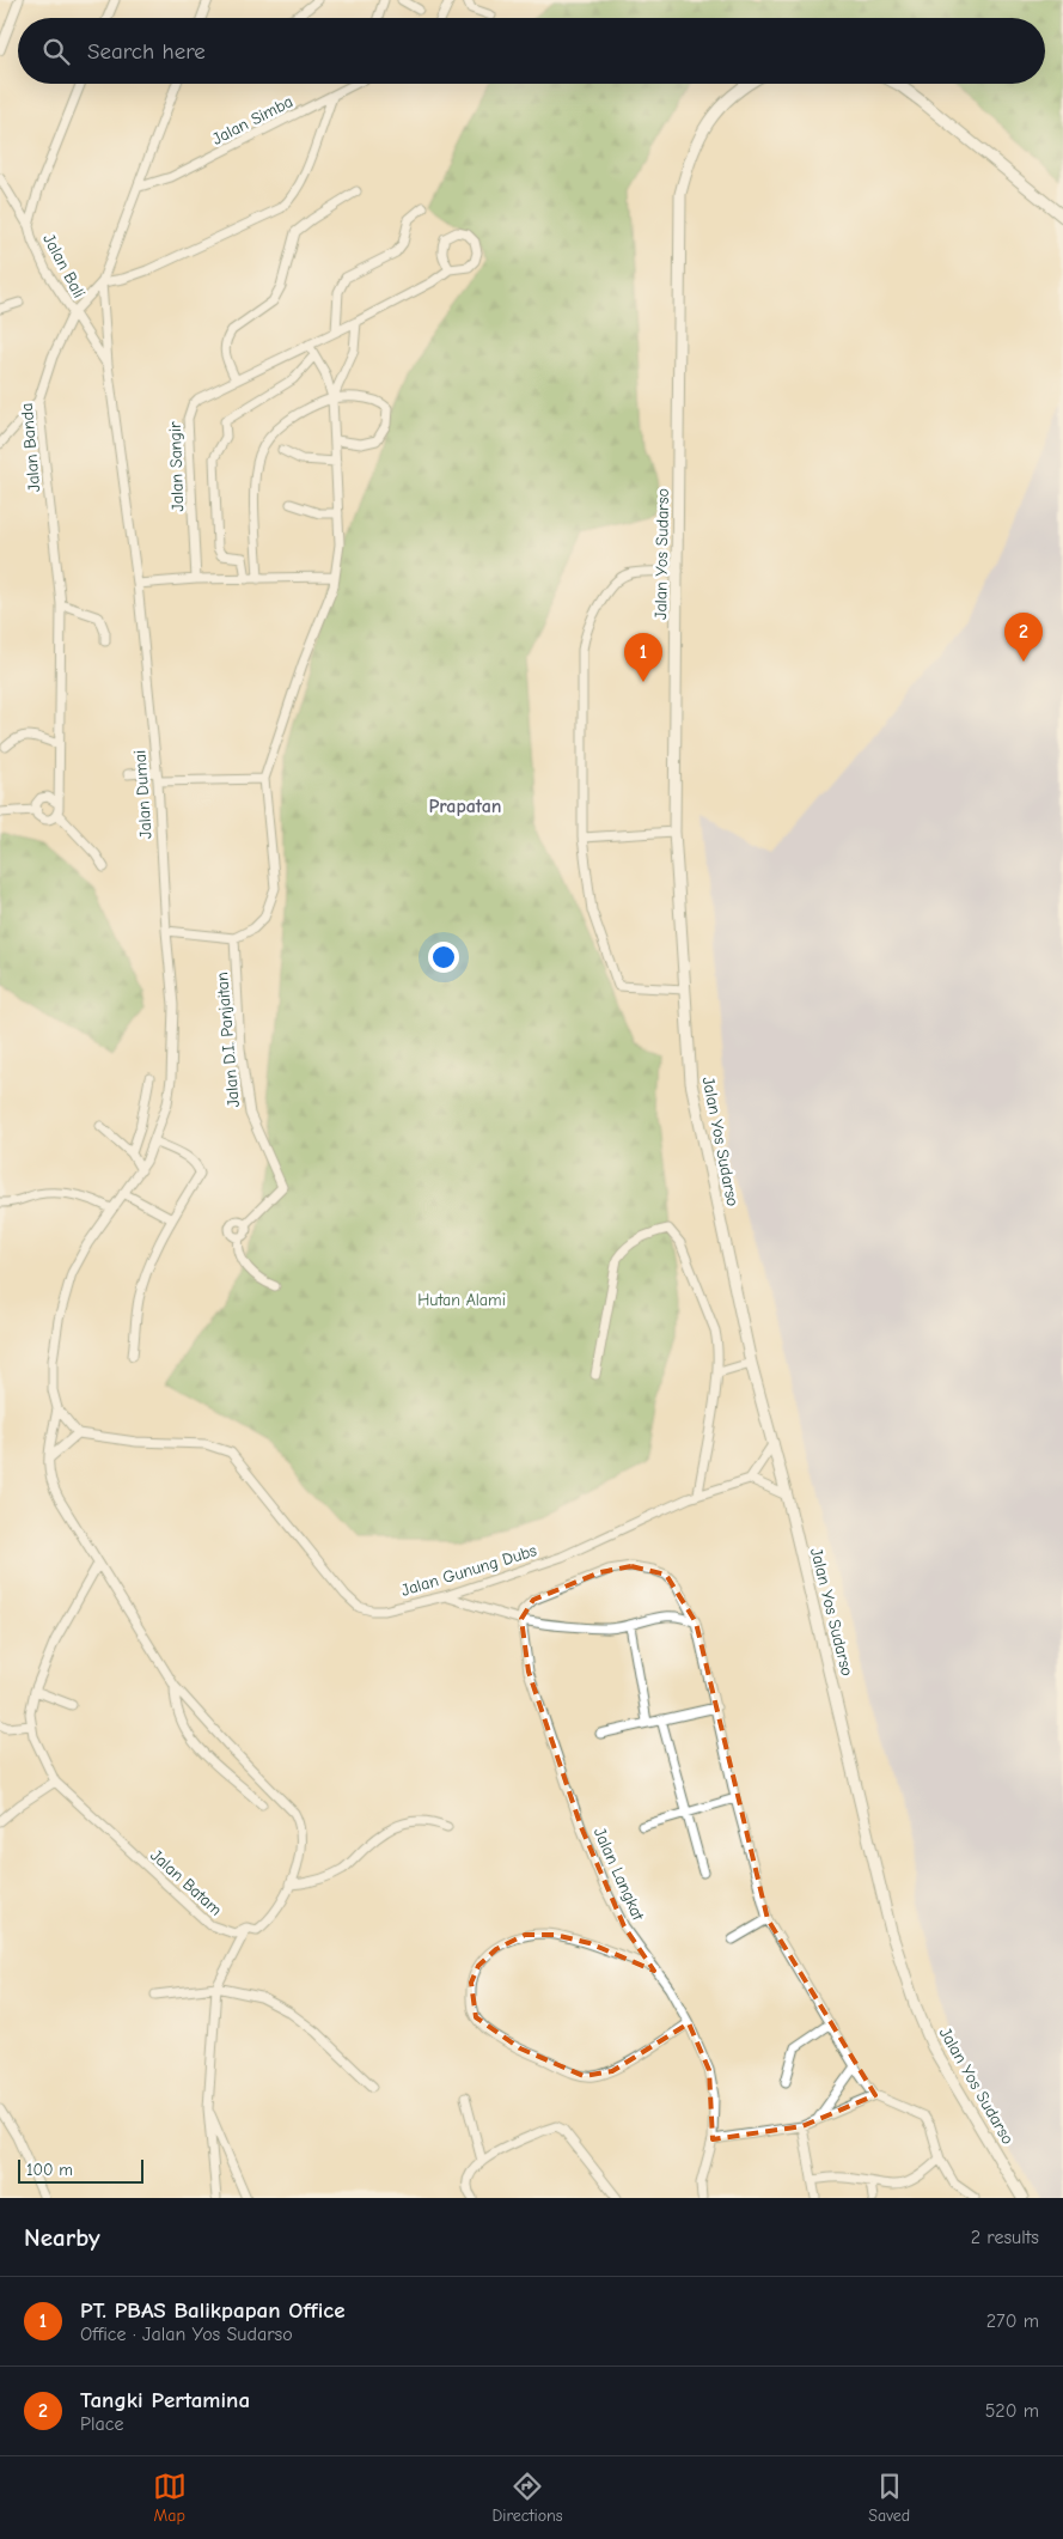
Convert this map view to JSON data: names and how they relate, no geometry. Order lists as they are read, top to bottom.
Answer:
{
  "streets": {
    "main road": ["Jalan Yos Sudarso"],
    "street": [
      "Jalan Simba",
      "Jalan Bali",
      "Jalan Banda",
      "Jalan Sangir",
      "Jalan Dumai",
      "Jalan D.I. Panjaitan",
      "Jalan Gunung Dubs",
      "Jalan Langkat",
      "Jalan Batam"
    ]
  },
  "crossings": [
    ["Jalan Bali", "Jalan Banda"],
    ["Jalan Bali", "Jalan Dumai"],
    ["Jalan Banda", "Jalan Dumai"]
  ],
  "districts": ["Prapatan"],
  "parks": ["Hutan Alami"],
  "scale_bar": "100 m",
  "page": {
    "search": "Search here",
    "pins": ["2", "1"],
    "scale": "100 m",
    "heading": ["Nearby", "2 results"],
    "list": [
      {
        "mark": "1",
        "name": "PT. PBAS Balikpapan Office",
        "note": "Office · Jalan Yos Sudarso",
        "value": "270 m"
      },
      {
        "mark": "2",
        "name": "Tangki Pertamina",
        "note": "Place",
        "value": "520 m"
      }
    ],
    "nav": ["Map", "Directions", "Saved"]
  }
}
